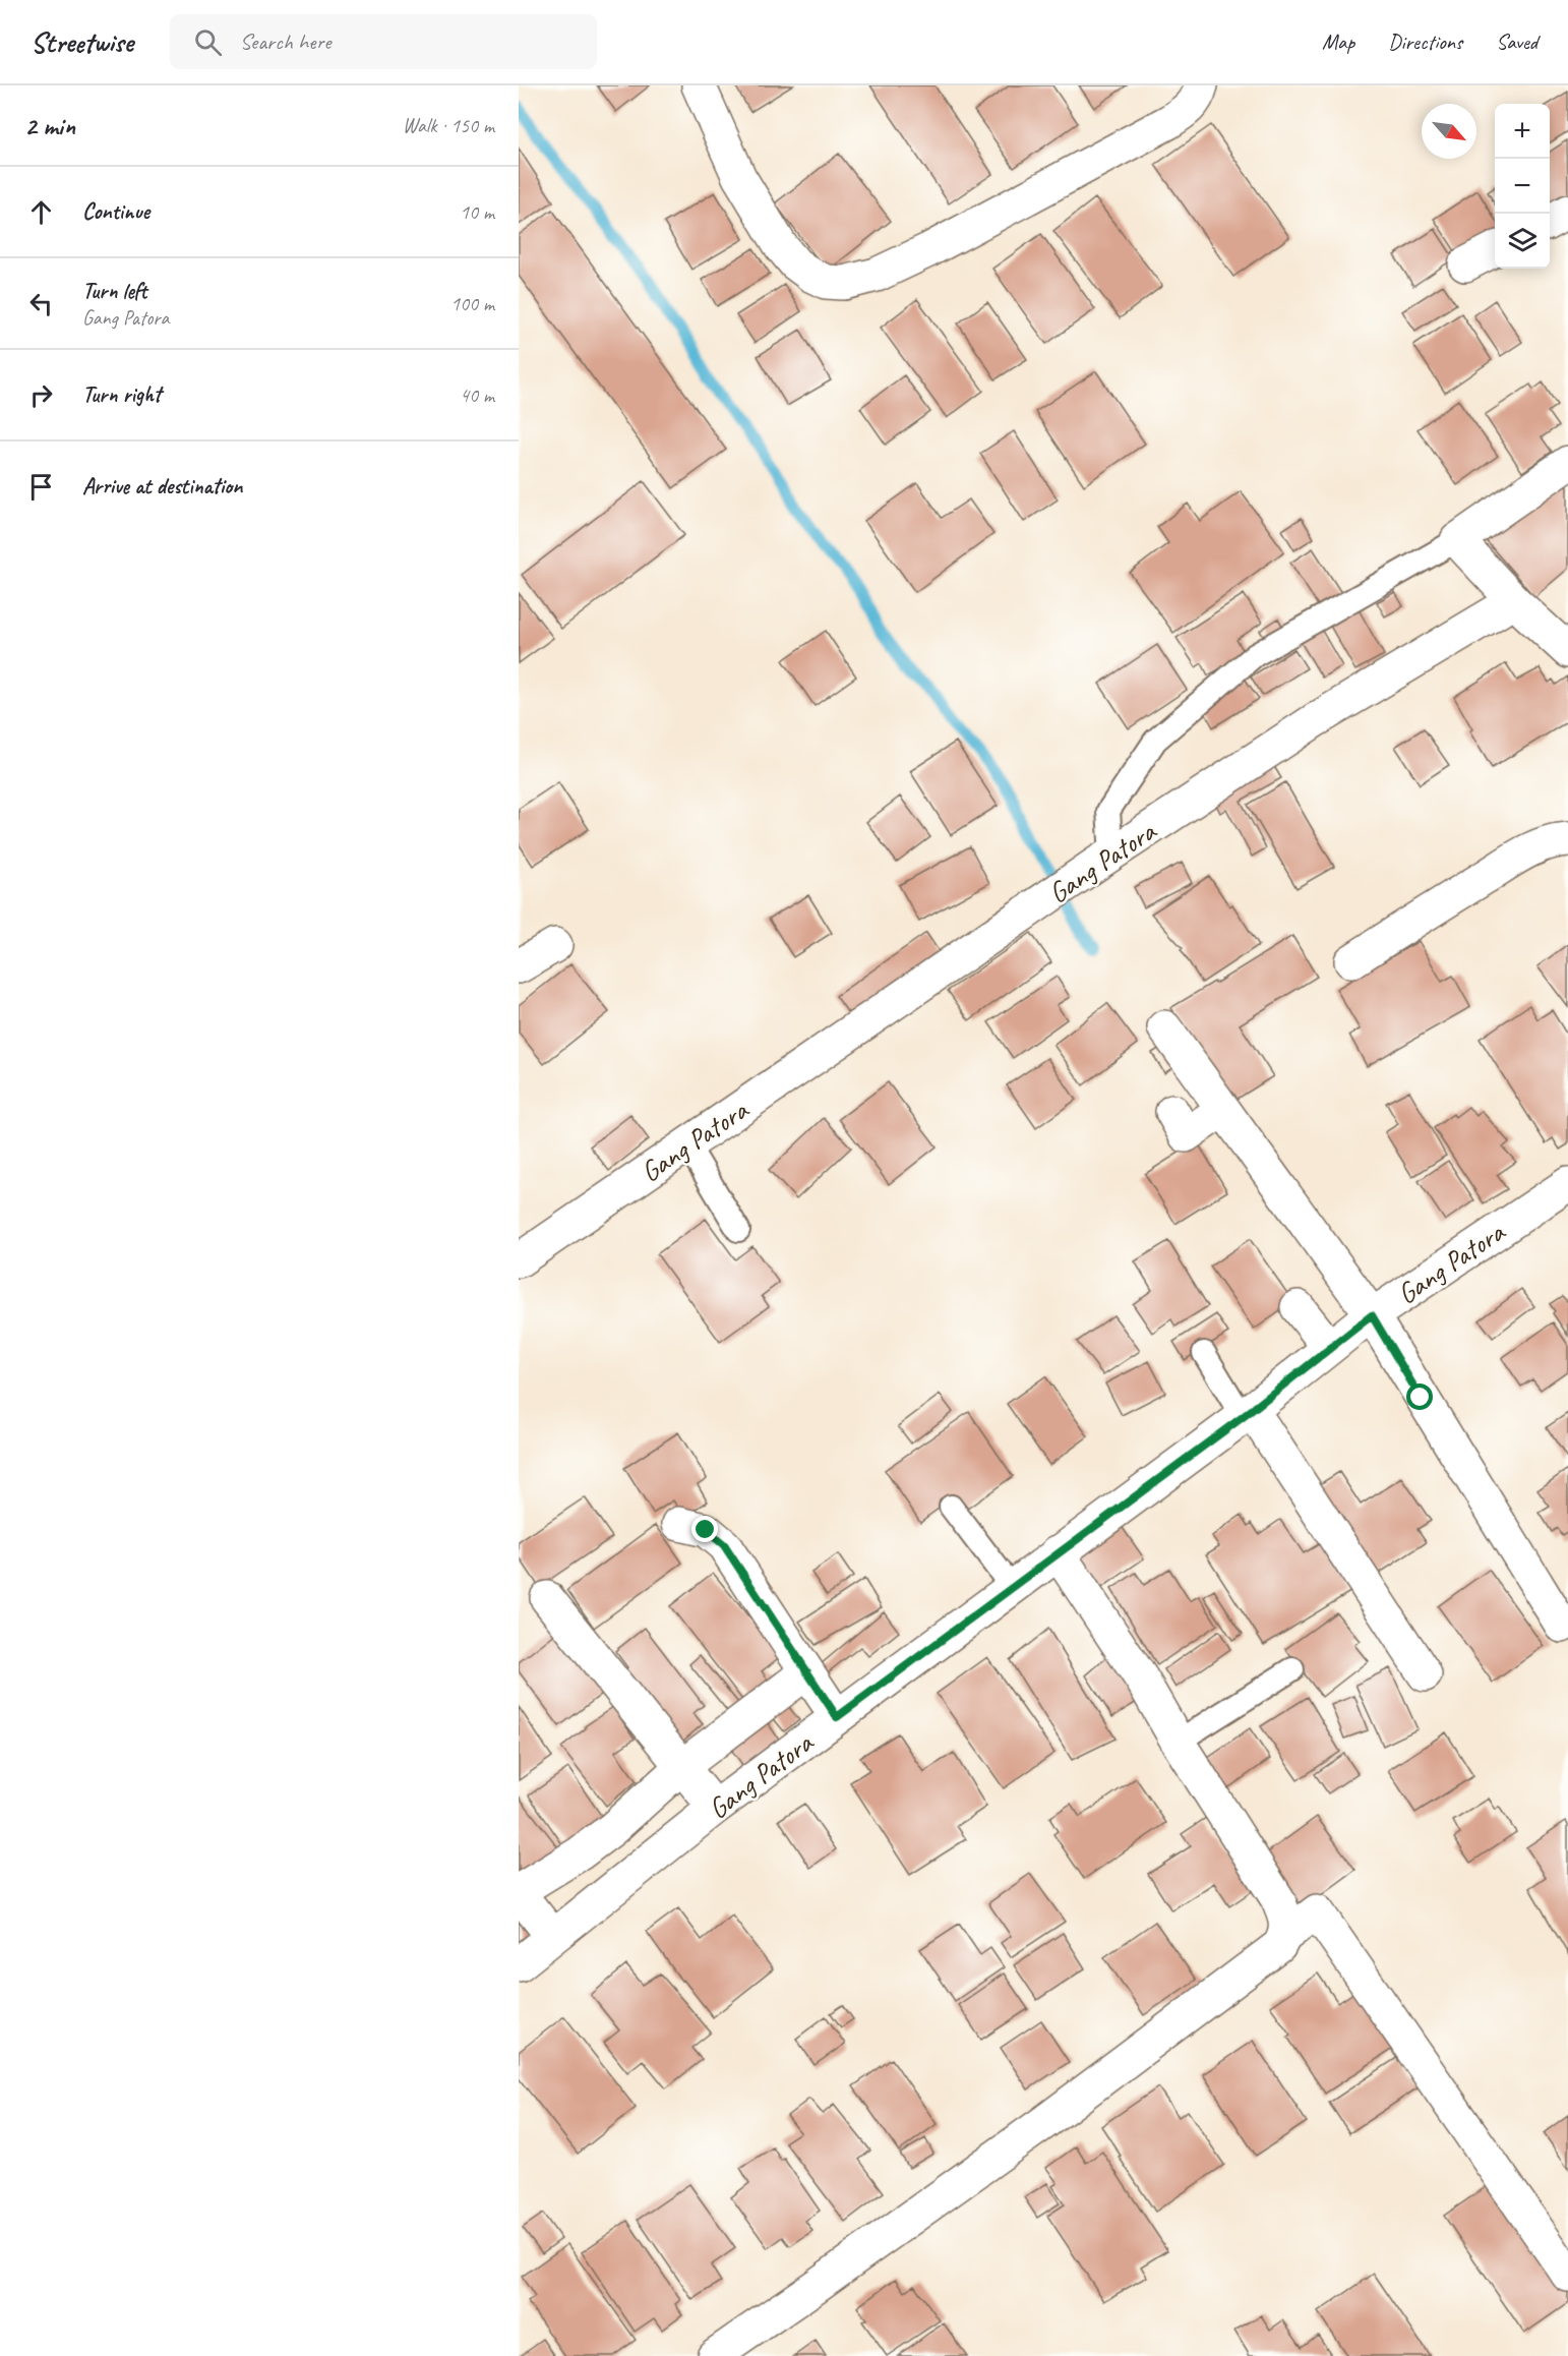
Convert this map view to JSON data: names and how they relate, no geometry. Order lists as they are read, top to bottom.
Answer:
{
  "streets": {
    "street": ["Gang Patora"]
  },
  "north": "bottom right",
  "page": {
    "header": "Streetwise",
    "search": "Search here",
    "nav": ["Map", "Directions", "Saved"],
    "heading": ["2 min", "Walk · 150 m"],
    "map_buttons": ["+", "−"],
    "list": [
      ["Continue", "10 m"],
      ["Turn left", "Gang Patora", "100 m"],
      ["Turn right", "40 m"],
      "Arrive at destination"
    ]
  }
}
